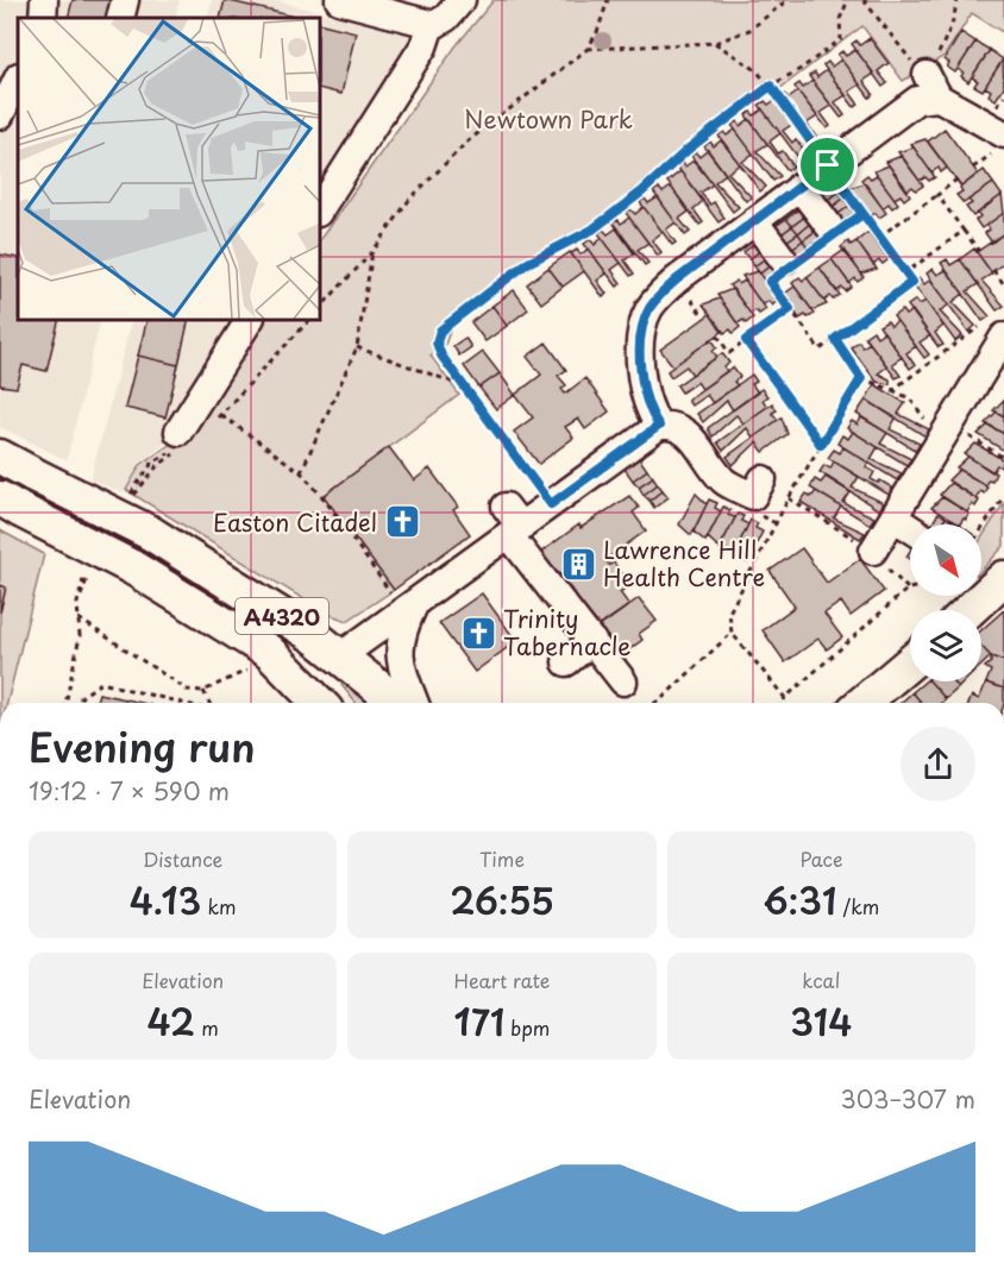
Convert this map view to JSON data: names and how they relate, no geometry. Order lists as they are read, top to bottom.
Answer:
{
  "streets": {
    "main road": ["A4320"]
  },
  "parks": ["Newtown Park"],
  "places": {
    "church": ["Easton Citadel", "Trinity Tabernacle"],
    "building": ["Lawrence Hill Health Centre"]
  },
  "north": "bottom right",
  "page": {
    "heading": ["Evening run", "19:12 · 7 × 590 m"],
    "stats": [
      ["Distance", "4.13 km"],
      ["Time", "26:55"],
      ["Pace", "6:31 /km"],
      ["Elevation", "42 m"],
      ["Heart rate", "171 bpm"],
      ["kcal", "314"]
    ],
    "chart": ["Elevation", "303–307 m"]
  }
}
